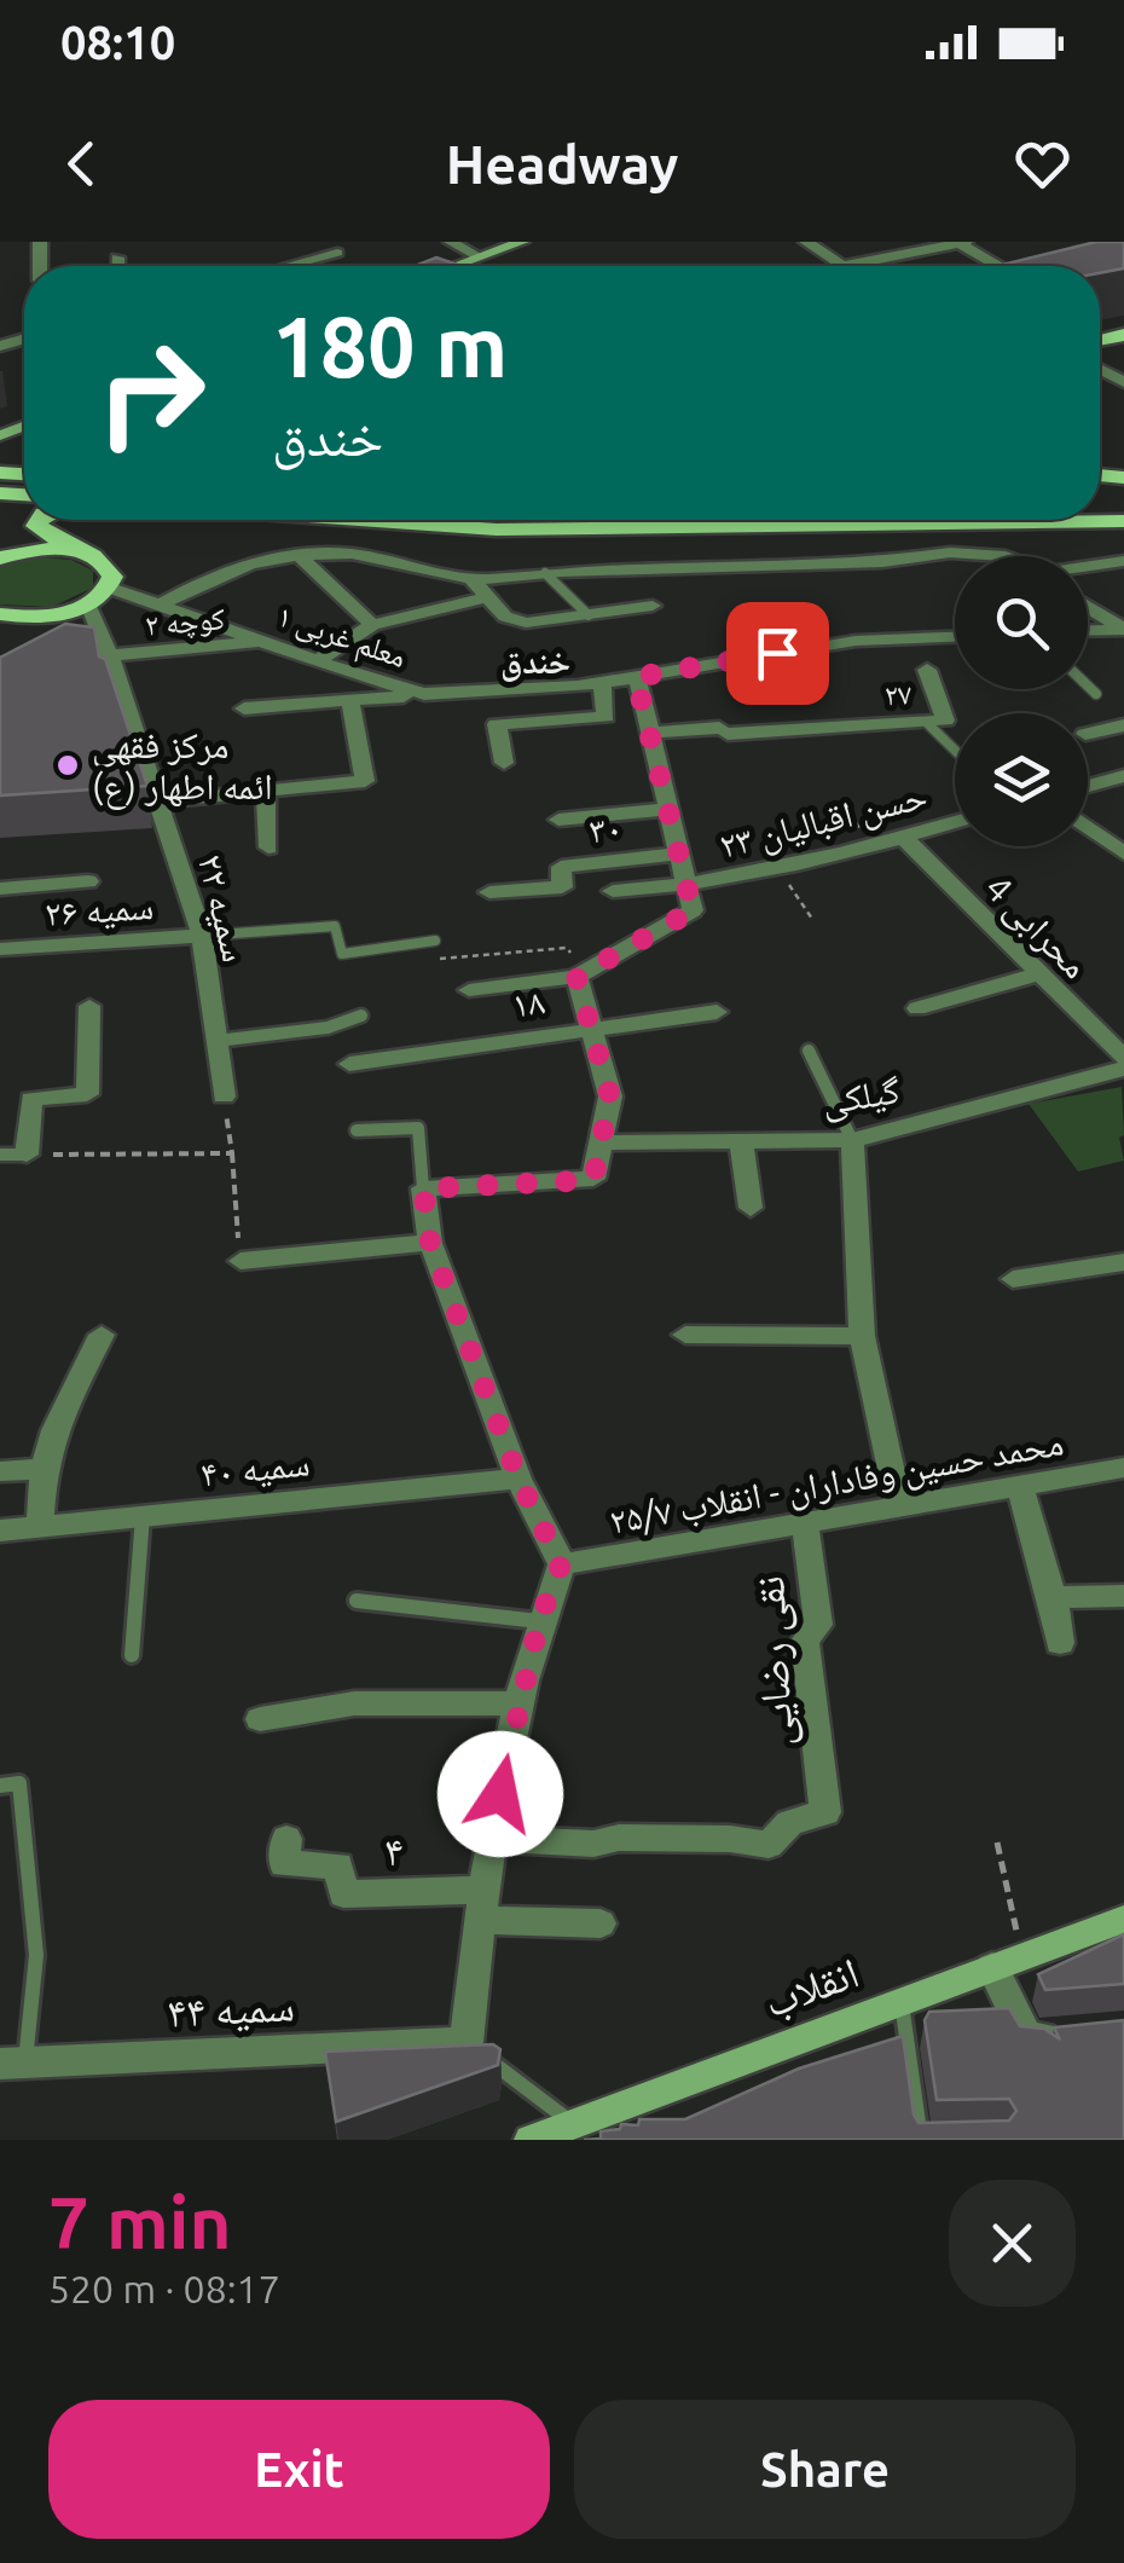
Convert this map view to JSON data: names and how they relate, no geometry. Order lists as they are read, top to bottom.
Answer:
{
  "streets": {
    "main road": ["انقلاب"],
    "street": [
      "کوچه ۲",
      "معلم غربی ۱",
      "۲۷",
      "۲۳ حسن اقبالیان",
      "۳۰",
      "سمیه ۲۲",
      "سمیه ۲۶",
      "محرابی 4",
      "۱۸",
      "گیلکی",
      "سمیه ۴۰",
      "محمد حسین وفاداران - انقلاب ۲۵/۷",
      "نقی رضایی",
      "۴",
      "سمیه ۴۴"
    ]
  },
  "crossings": [
    ["کوچه ۲", "معلم غربی ۱"],
    ["کوچه ۲", "سمیه ۲۲"],
    ["۲۳ حسن اقبالیان", "محرابی 4"],
    ["سمیه ۲۲", "سمیه ۲۶"],
    ["محمد حسین وفاداران - انقلاب ۲۵/۷", "نقی رضایی"]
  ],
  "districts": ["خندق"],
  "places": ["مرکز فقهی ائمه اطهار (ع)"],
  "page": {
    "status": "08:10",
    "header": "Headway",
    "turn": ["180 m", "خندق"],
    "heading": ["7 min", "520 m · 08:17"],
    "buttons": ["Exit", "Share"]
  }
}
